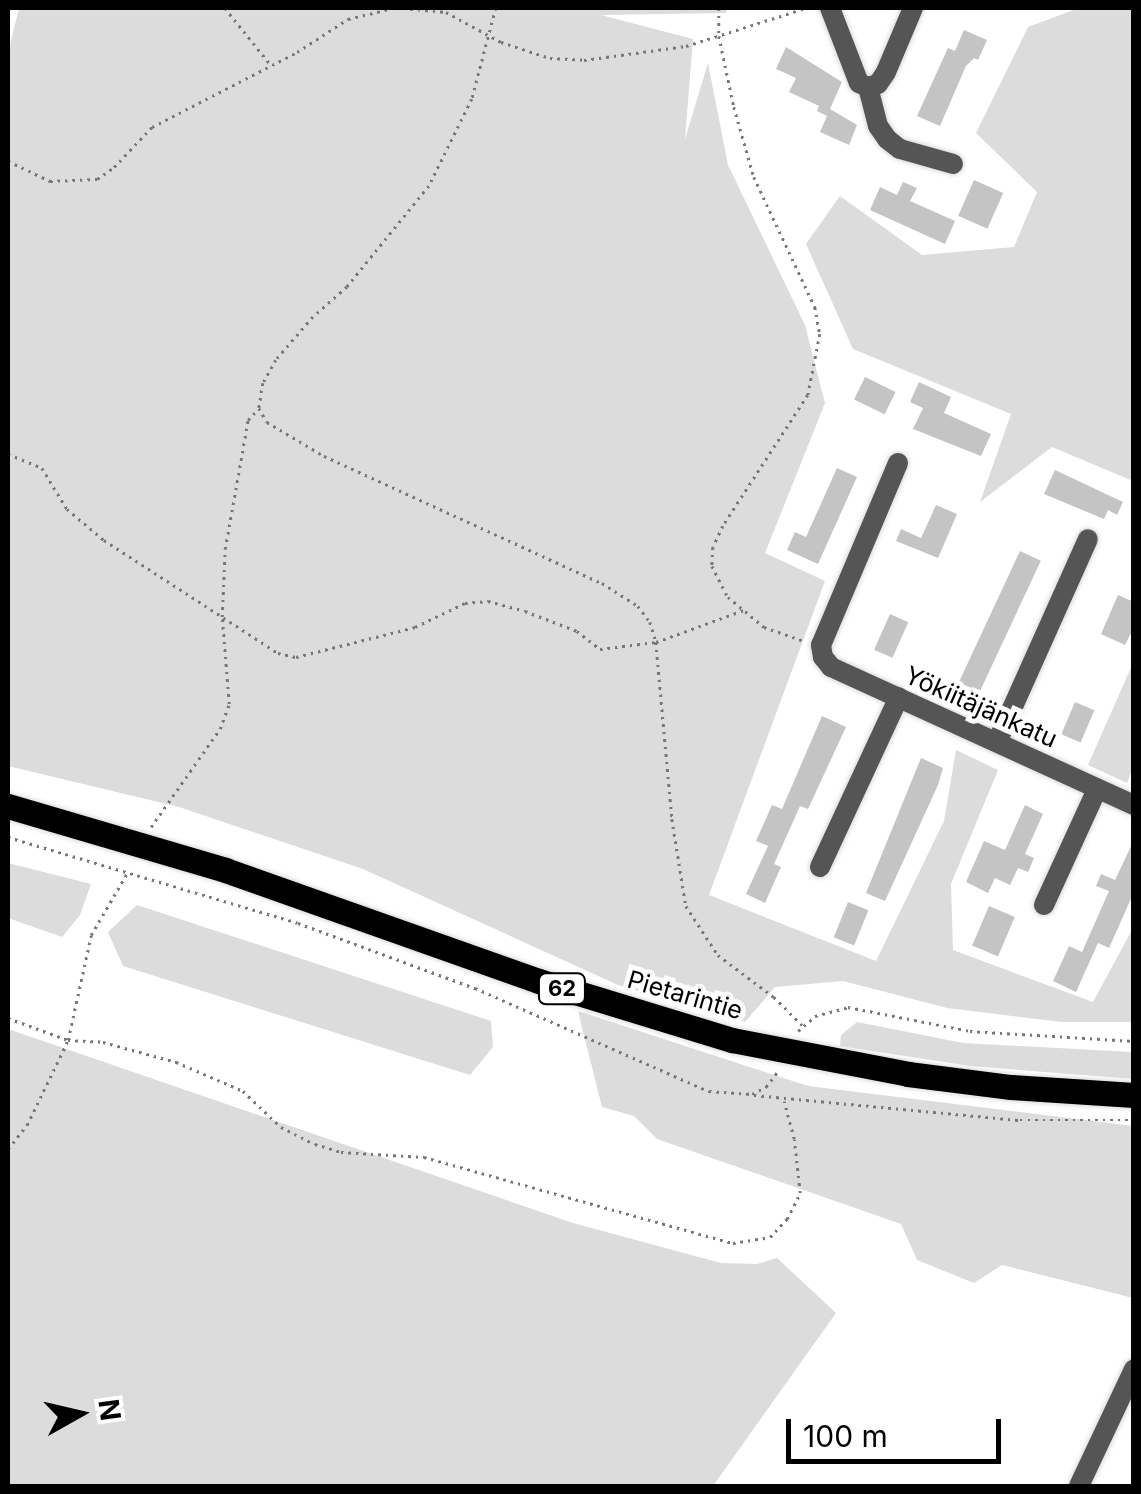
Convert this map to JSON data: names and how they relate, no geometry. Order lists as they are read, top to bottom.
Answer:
{
  "streets": {
    "main road": ["62", "Pietarintie"],
    "street": ["Yökiitäjänkatu"]
  },
  "scale_bar": "100 m",
  "north": "right"
}
